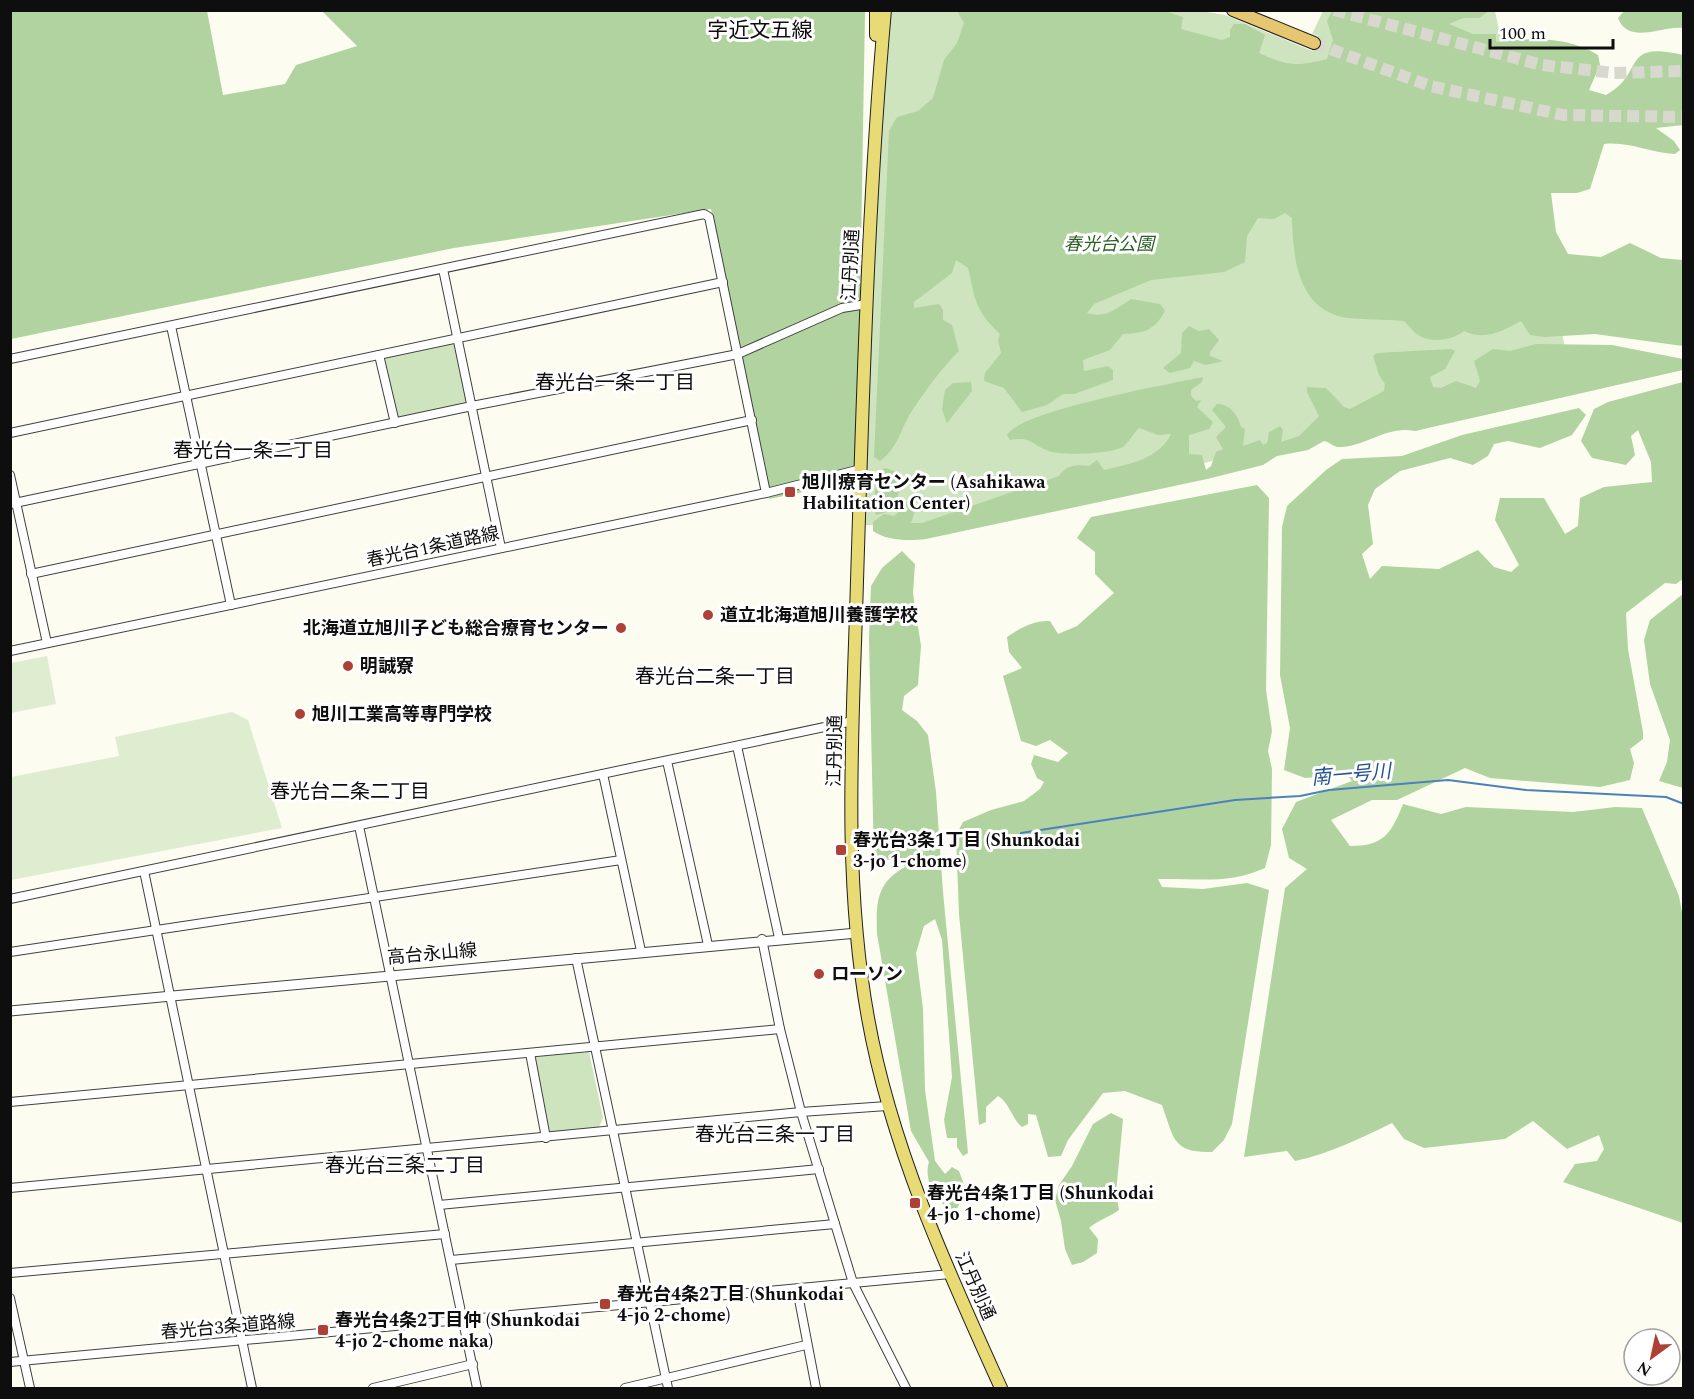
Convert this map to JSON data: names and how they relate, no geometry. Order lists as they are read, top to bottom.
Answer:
{
  "streets": {
    "main road": ["江丹別通"],
    "street": ["春光台1条道路線", "高台永山線", "春光台3条道路線"]
  },
  "crossings": [
    ["江丹別通", "春光台1条道路線"],
    ["江丹別通", "高台永山線"],
    ["江丹別通", "春光台3条道路線"]
  ],
  "districts": [
    "字近文五線",
    "春光台一条一丁目",
    "春光台一条二丁目",
    "春光台二条一丁目",
    "春光台二条二丁目",
    "春光台三条一丁目",
    "春光台三条二丁目"
  ],
  "water": ["南一号川"],
  "parks": ["春光台公園"],
  "places": {
    "transit": [
      "旭川療育センター (Asahikawa Habilitation Center)",
      "春光台3条1丁目 (Shunkodai 3-jo 1-chome)",
      "春光台4条1丁目 (Shunkodai 4-jo 1-chome)",
      "春光台4条2丁目 (Shunkodai 4-jo 2-chome)",
      "春光台4条2丁目仲 (Shunkodai 4-jo 2-chome naka)"
    ],
    "other": [
      "道立北海道旭川養護学校",
      "北海道立旭川子ども総合療育センター",
      "明誠寮",
      "旭川工業高等専門学校",
      "ローソン"
    ]
  },
  "scale_bar": "100 m",
  "north": "bottom left"
}
